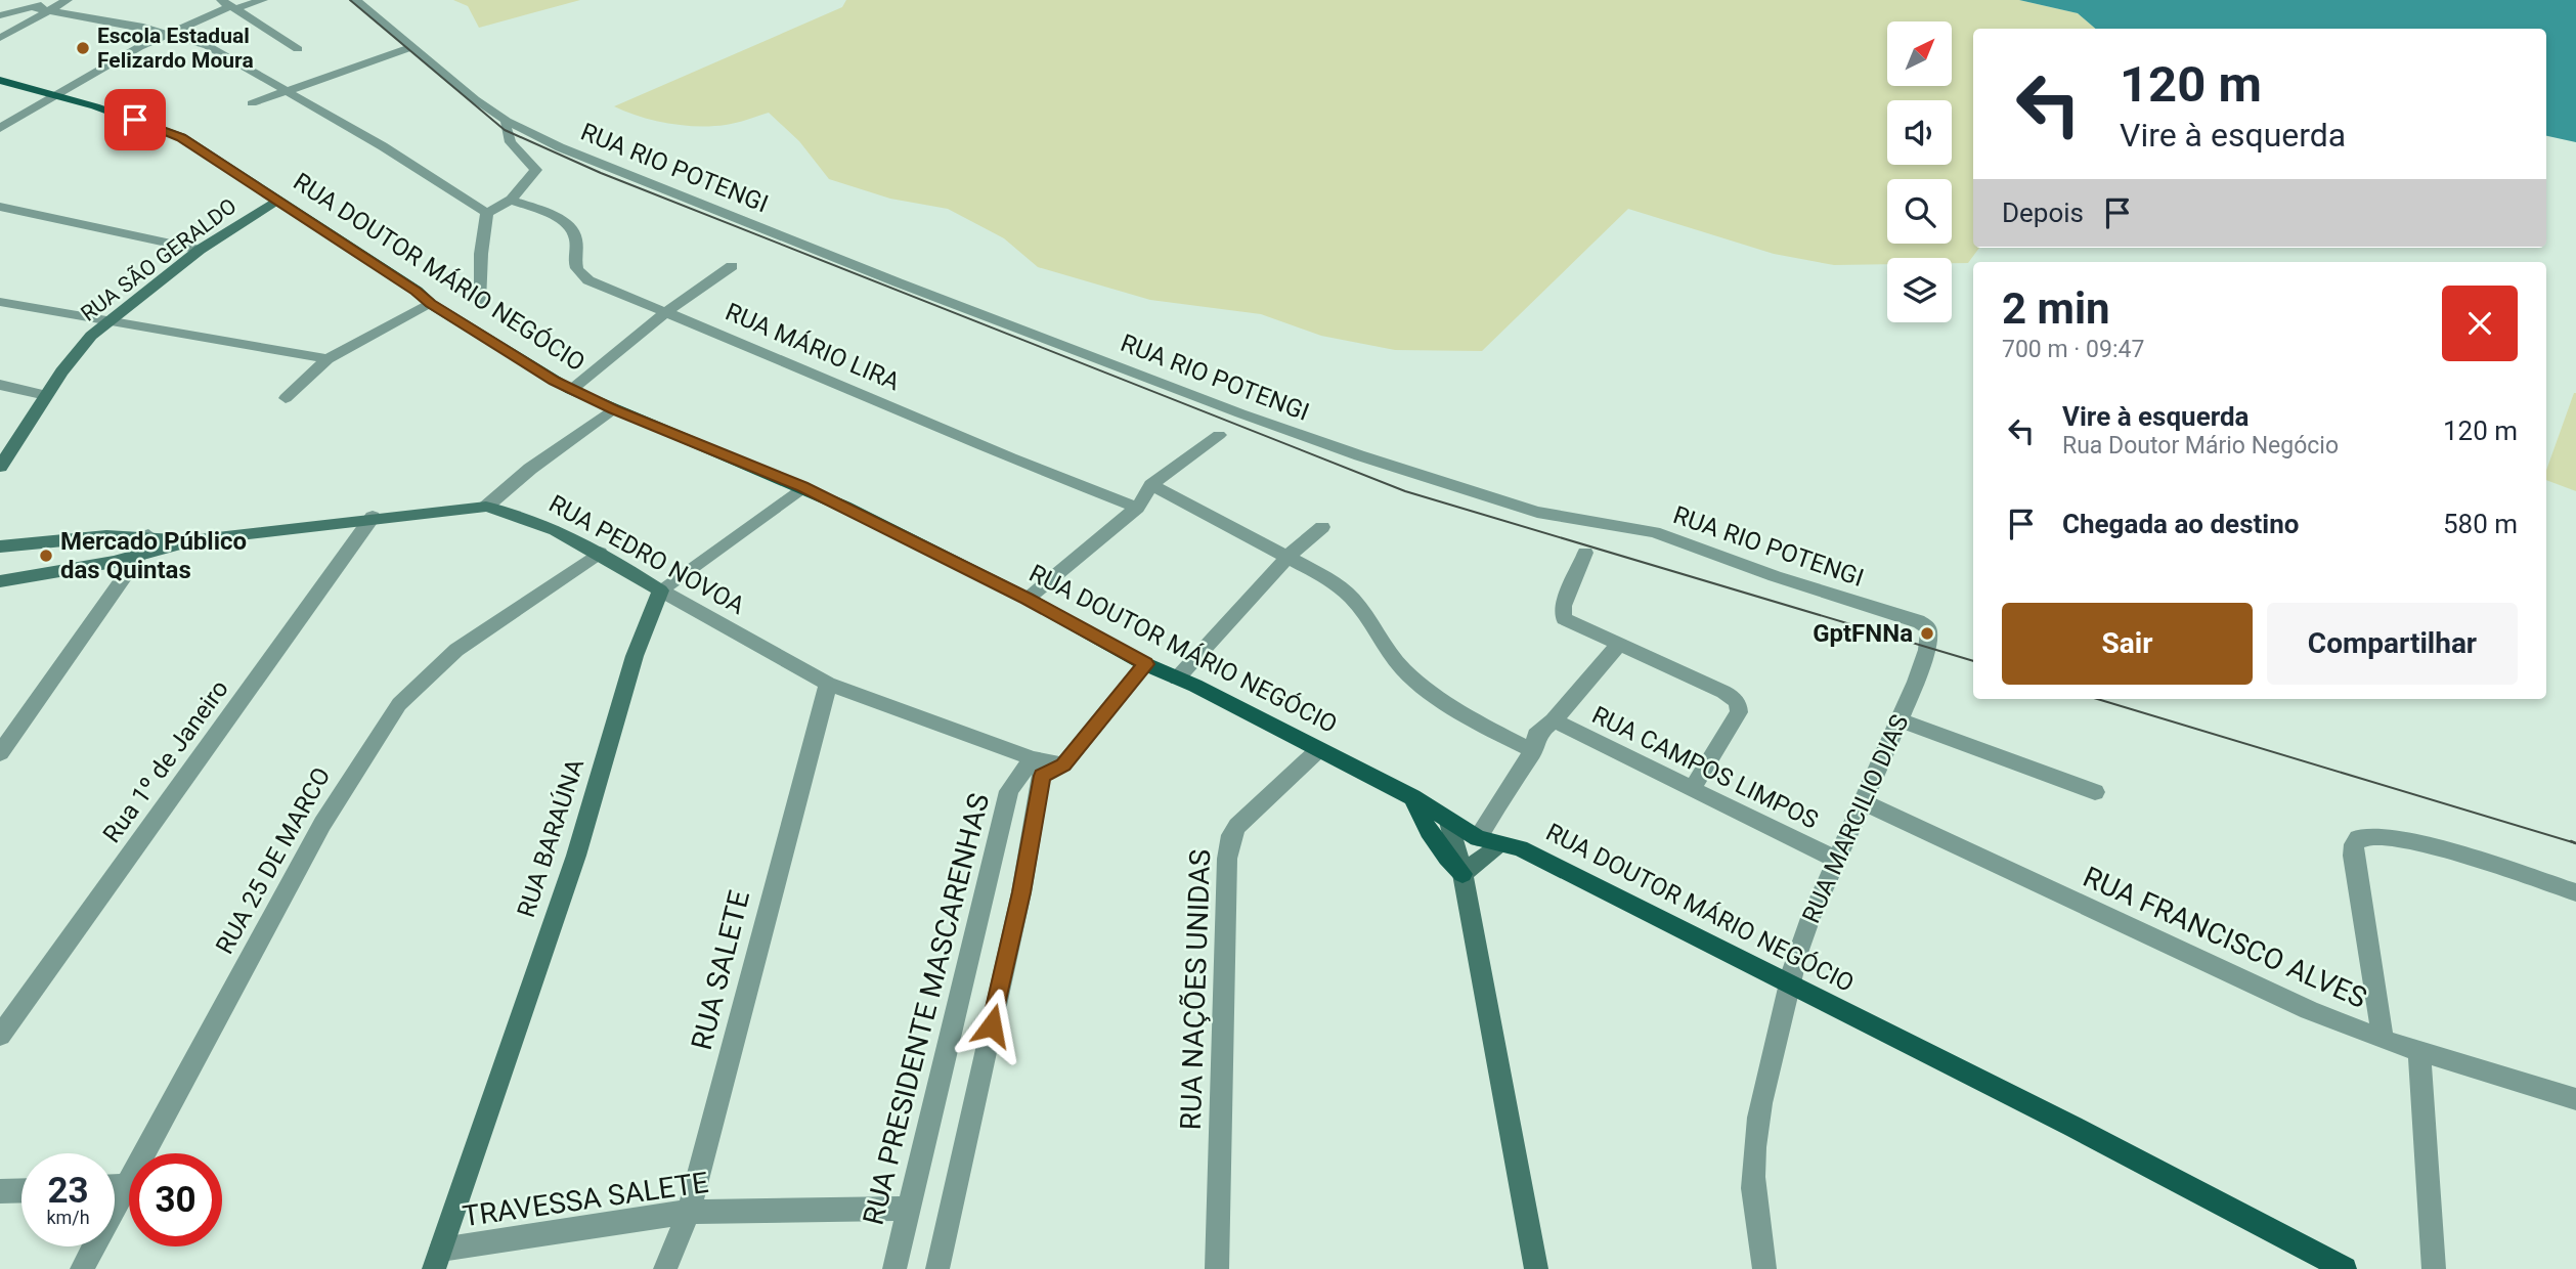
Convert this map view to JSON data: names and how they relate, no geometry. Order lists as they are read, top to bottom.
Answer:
{
  "streets": {
    "main road": ["RUA DOUTOR MÁRIO NEGÓCIO"],
    "street": [
      "RUA RIO POTENGI",
      "RUA SÃO GERALDO",
      "RUA MÁRIO LIRA",
      "RUA PEDRO NOVOA",
      "Rua 1º de Janeiro",
      "RUA CAMPOS LIMPOS",
      "RUA MARCILIO DIAS",
      "RUA BARAÚNA",
      "RUA 25 DE MARCO",
      "RUA FRANCISCO ALVES",
      "RUA SALETE",
      "RUA NAÇÕES UNIDAS",
      "RUA PRESIDENTE MASCARENHAS",
      "TRAVESSA SALETE"
    ]
  },
  "crossings": [
    ["RUA RIO POTENGI", "RUA MARCILIO DIAS"],
    ["RUA SÃO GERALDO", "RUA DOUTOR MÁRIO NEGÓCIO"],
    ["RUA DOUTOR MÁRIO NEGÓCIO", "RUA MARCILIO DIAS"],
    ["RUA DOUTOR MÁRIO NEGÓCIO", "RUA NAÇÕES UNIDAS"],
    ["RUA DOUTOR MÁRIO NEGÓCIO", "RUA PRESIDENTE MASCARENHAS"],
    ["RUA PEDRO NOVOA", "Rua 1º de Janeiro"],
    ["RUA PEDRO NOVOA", "RUA BARAÚNA"],
    ["RUA PEDRO NOVOA", "RUA 25 DE MARCO"],
    ["RUA PEDRO NOVOA", "RUA SALETE"],
    ["RUA PEDRO NOVOA", "RUA PRESIDENTE MASCARENHAS"],
    ["RUA CAMPOS LIMPOS", "RUA MARCILIO DIAS"],
    ["RUA MARCILIO DIAS", "RUA FRANCISCO ALVES"],
    ["RUA BARAÚNA", "TRAVESSA SALETE"],
    ["RUA SALETE", "TRAVESSA SALETE"],
    ["RUA PRESIDENTE MASCARENHAS", "TRAVESSA SALETE"]
  ],
  "places": ["Escola Estadual Felizardo Moura", "Mercado Público das Quintas", "GptFNNa"],
  "north": "top right",
  "page": {
    "turn": ["120 m", "Vire à esquerda"],
    "then": "Depois",
    "heading": ["2 min", "700 m · 09:47"],
    "list": [
      {
        "name": "Vire à esquerda",
        "note": "Rua Doutor Mário Negócio",
        "value": "120 m"
      },
      {
        "name": "Chegada ao destino",
        "value": "580 m"
      }
    ],
    "buttons": ["Sair", "Compartilhar"],
    "speed": "23 km/h",
    "limit": "30"
  }
}
